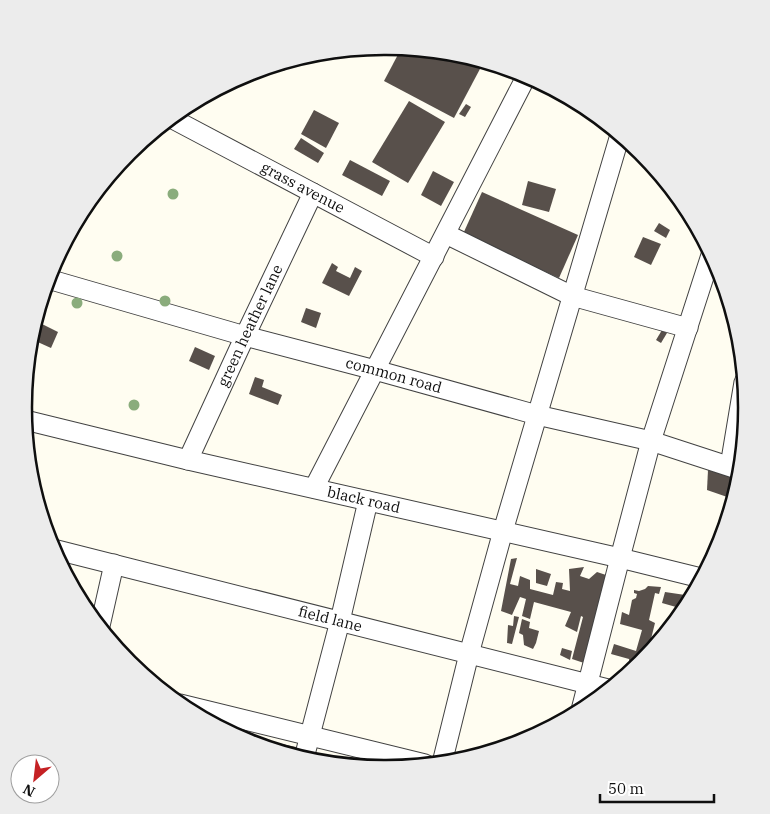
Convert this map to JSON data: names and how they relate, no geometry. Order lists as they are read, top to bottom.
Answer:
{
  "streets": {
    "street": [
      "grass avenue",
      "green heather lane",
      "common road",
      "black road",
      "field lane"
    ]
  },
  "crossings": [
    ["grass avenue", "green heather lane"],
    ["green heather lane", "common road"],
    ["green heather lane", "black road"]
  ],
  "scale_bar": "50 m",
  "north": "bottom left"
}
